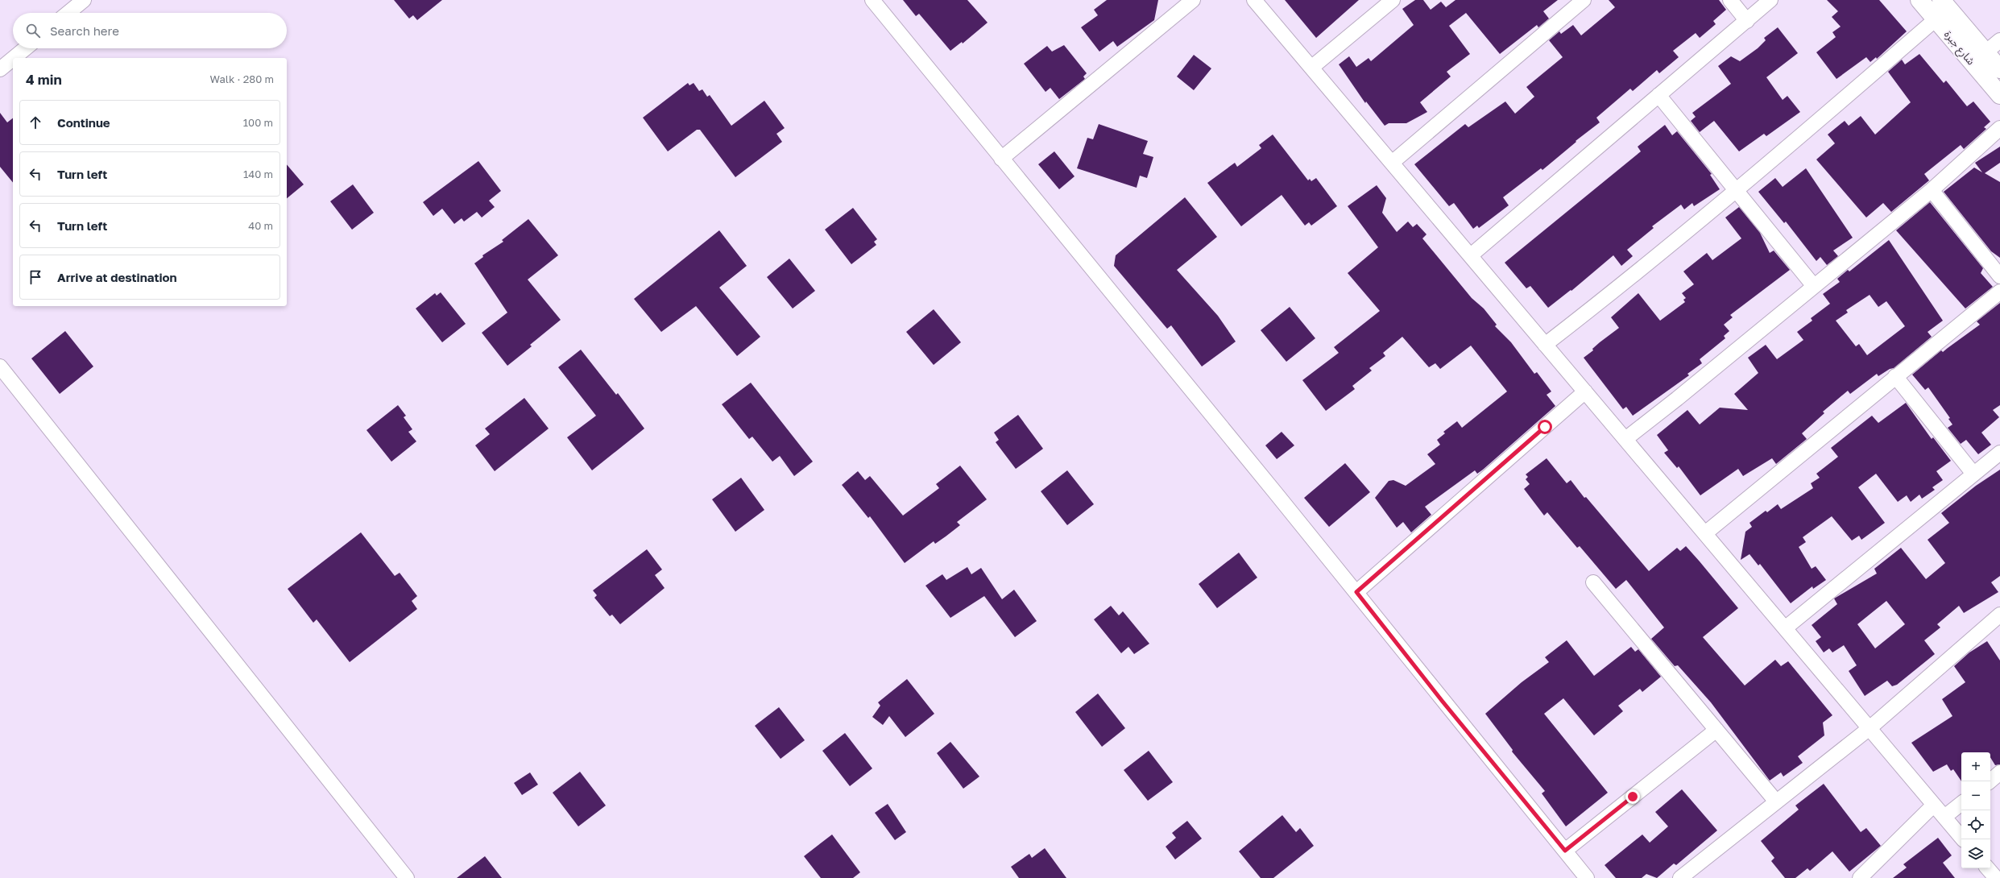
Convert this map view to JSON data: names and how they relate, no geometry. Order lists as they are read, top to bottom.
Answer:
{
  "streets": {
    "street": ["شارع جبرة"]
  },
  "page": {
    "search": "Search here",
    "heading": ["4 min", "Walk · 280 m"],
    "list": [
      ["Continue", "100 m"],
      ["Turn left", "140 m"],
      ["Turn left", "40 m"],
      "Arrive at destination"
    ],
    "map_buttons": ["+", "−"]
  }
}
